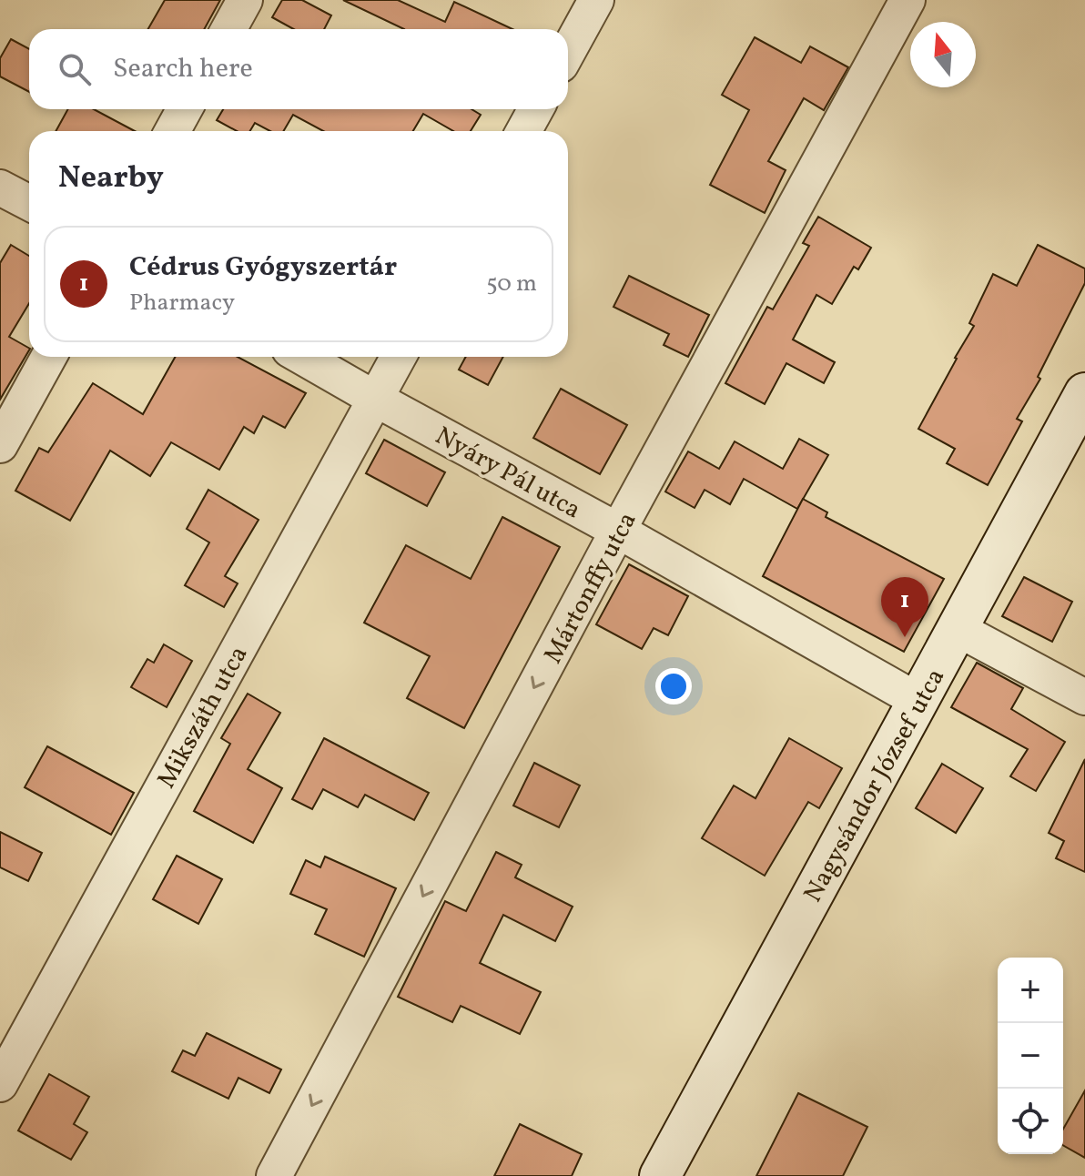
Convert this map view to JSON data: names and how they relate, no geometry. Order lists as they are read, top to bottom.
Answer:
{
  "streets": {
    "street": [
      "Nyáry Pál utca",
      "Mártonffy utca",
      "Mikszáth utca",
      "Nagysándor József utca"
    ]
  },
  "crossings": [
    ["Nyáry Pál utca", "Mártonffy utca"],
    ["Nyáry Pál utca", "Mikszáth utca"],
    ["Nyáry Pál utca", "Nagysándor József utca"]
  ],
  "one_way": ["Mártonffy utca"],
  "north": "top",
  "page": {
    "search": "Search here",
    "heading": "Nearby",
    "list": [
      {
        "mark": "1",
        "name": "Cédrus Gyógyszertár",
        "note": "Pharmacy",
        "value": "50 m"
      }
    ],
    "pins": "1",
    "map_buttons": ["+", "−"]
  }
}
